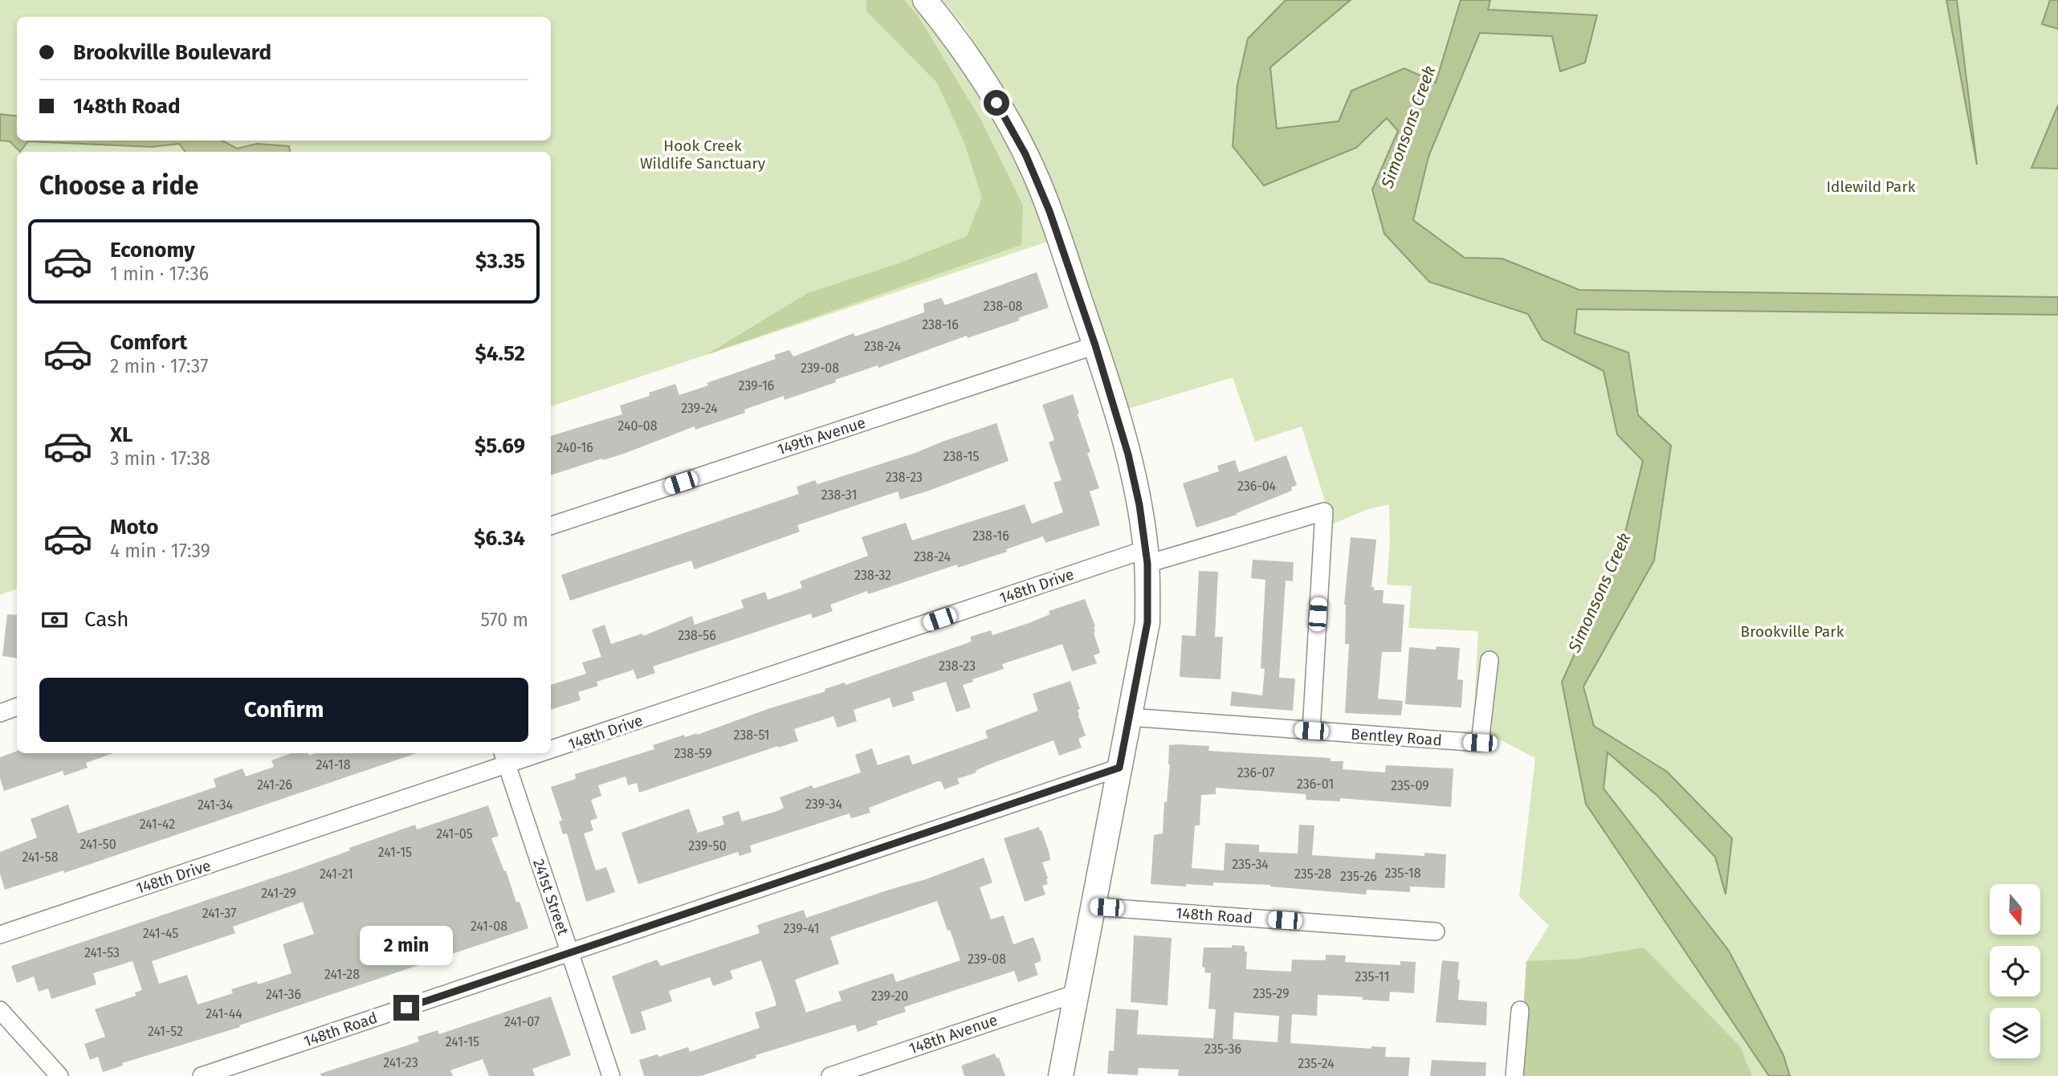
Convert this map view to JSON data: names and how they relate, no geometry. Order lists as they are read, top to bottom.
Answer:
{
  "streets": {
    "street": [
      "149th Avenue",
      "148th Drive",
      "Bentley Road",
      "241st Street",
      "148th Road",
      "148th Avenue"
    ]
  },
  "crossings": [
    ["148th Drive", "Bentley Road"],
    ["148th Drive", "241st Street"],
    ["241st Street", "148th Road"]
  ],
  "water": ["Simonsons Creek"],
  "parks": ["Hook Creek Wildlife Sanctuary", "Idlewild Park", "Brookville Park"],
  "house_numbers": [
    "238-08",
    "238-16",
    "238-24",
    "239-08",
    "239-16",
    "239-24",
    "240-08",
    "240-16",
    "238-15",
    "238-23",
    "236-04",
    "238-31",
    "238-16",
    "238-24",
    "238-32",
    "238-56",
    "238-23",
    "238-51",
    "238-59",
    "241-18",
    "236-07",
    "236-01",
    "241-26",
    "235-09",
    "239-34",
    "241-34",
    "241-42",
    "241-05",
    "241-50",
    "239-50",
    "241-15",
    "241-58",
    "235-34",
    "235-18",
    "241-21",
    "235-28",
    "235-26",
    "241-29",
    "241-37",
    "241-08",
    "239-41",
    "241-45",
    "241-53",
    "239-08",
    "241-28",
    "235-11",
    "235-29",
    "241-36",
    "239-20",
    "241-44",
    "241-07",
    "241-52",
    "241-15",
    "235-36",
    "241-23",
    "235-24"
  ],
  "north": "bottom",
  "page": {
    "banner": ["Brookville Boulevard", "148th Road"],
    "heading": "Choose a ride",
    "list": [
      {
        "name": "Economy",
        "note": "1 min · 17:36",
        "value": "$3.35"
      },
      {
        "name": "Comfort",
        "note": "2 min · 17:37",
        "value": "$4.52"
      },
      {
        "name": "XL",
        "note": "3 min · 17:38",
        "value": "$5.69"
      },
      {
        "name": "Moto",
        "note": "4 min · 17:39",
        "value": "$6.34"
      }
    ],
    "pay": ["Cash", "570 m"],
    "buttons": "Confirm",
    "bubble": "2 min"
  }
}
